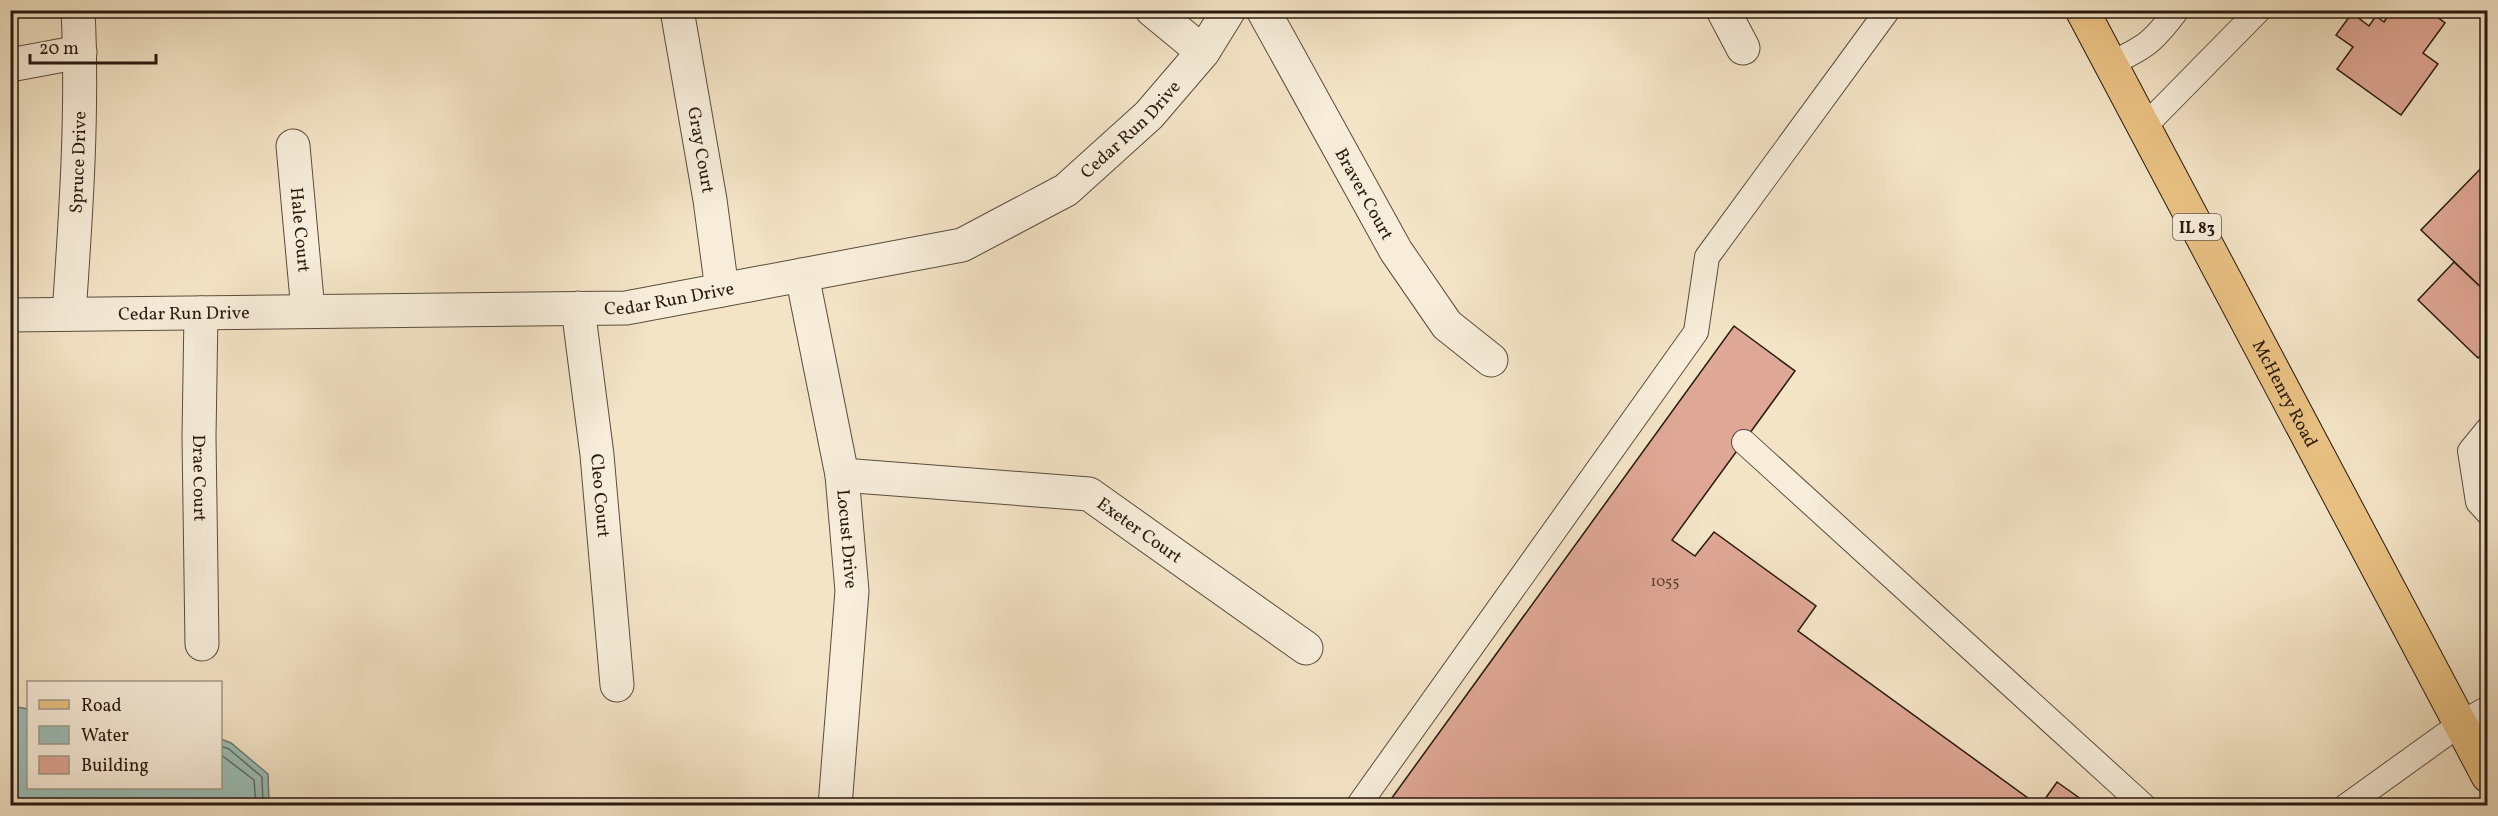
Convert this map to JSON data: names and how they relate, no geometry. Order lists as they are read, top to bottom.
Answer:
{
  "streets": {
    "main road": ["IL 83", "McHenry Road"],
    "street": [
      "Cedar Run Drive",
      "Gray Court",
      "Spruce Drive",
      "Braver Court",
      "Hale Court",
      "Drae Court",
      "Cleo Court",
      "Exeter Court",
      "Locust Drive"
    ]
  },
  "crossings": [
    ["Cedar Run Drive", "Gray Court"],
    ["Cedar Run Drive", "Spruce Drive"],
    ["Cedar Run Drive", "Hale Court"],
    ["Cedar Run Drive", "Drae Court"],
    ["Cedar Run Drive", "Cleo Court"],
    ["Cedar Run Drive", "Locust Drive"],
    ["Exeter Court", "Locust Drive"]
  ],
  "house_numbers": ["1055"],
  "legend": ["Road", "Water", "Building"],
  "scale_bar": "20 m"
}
